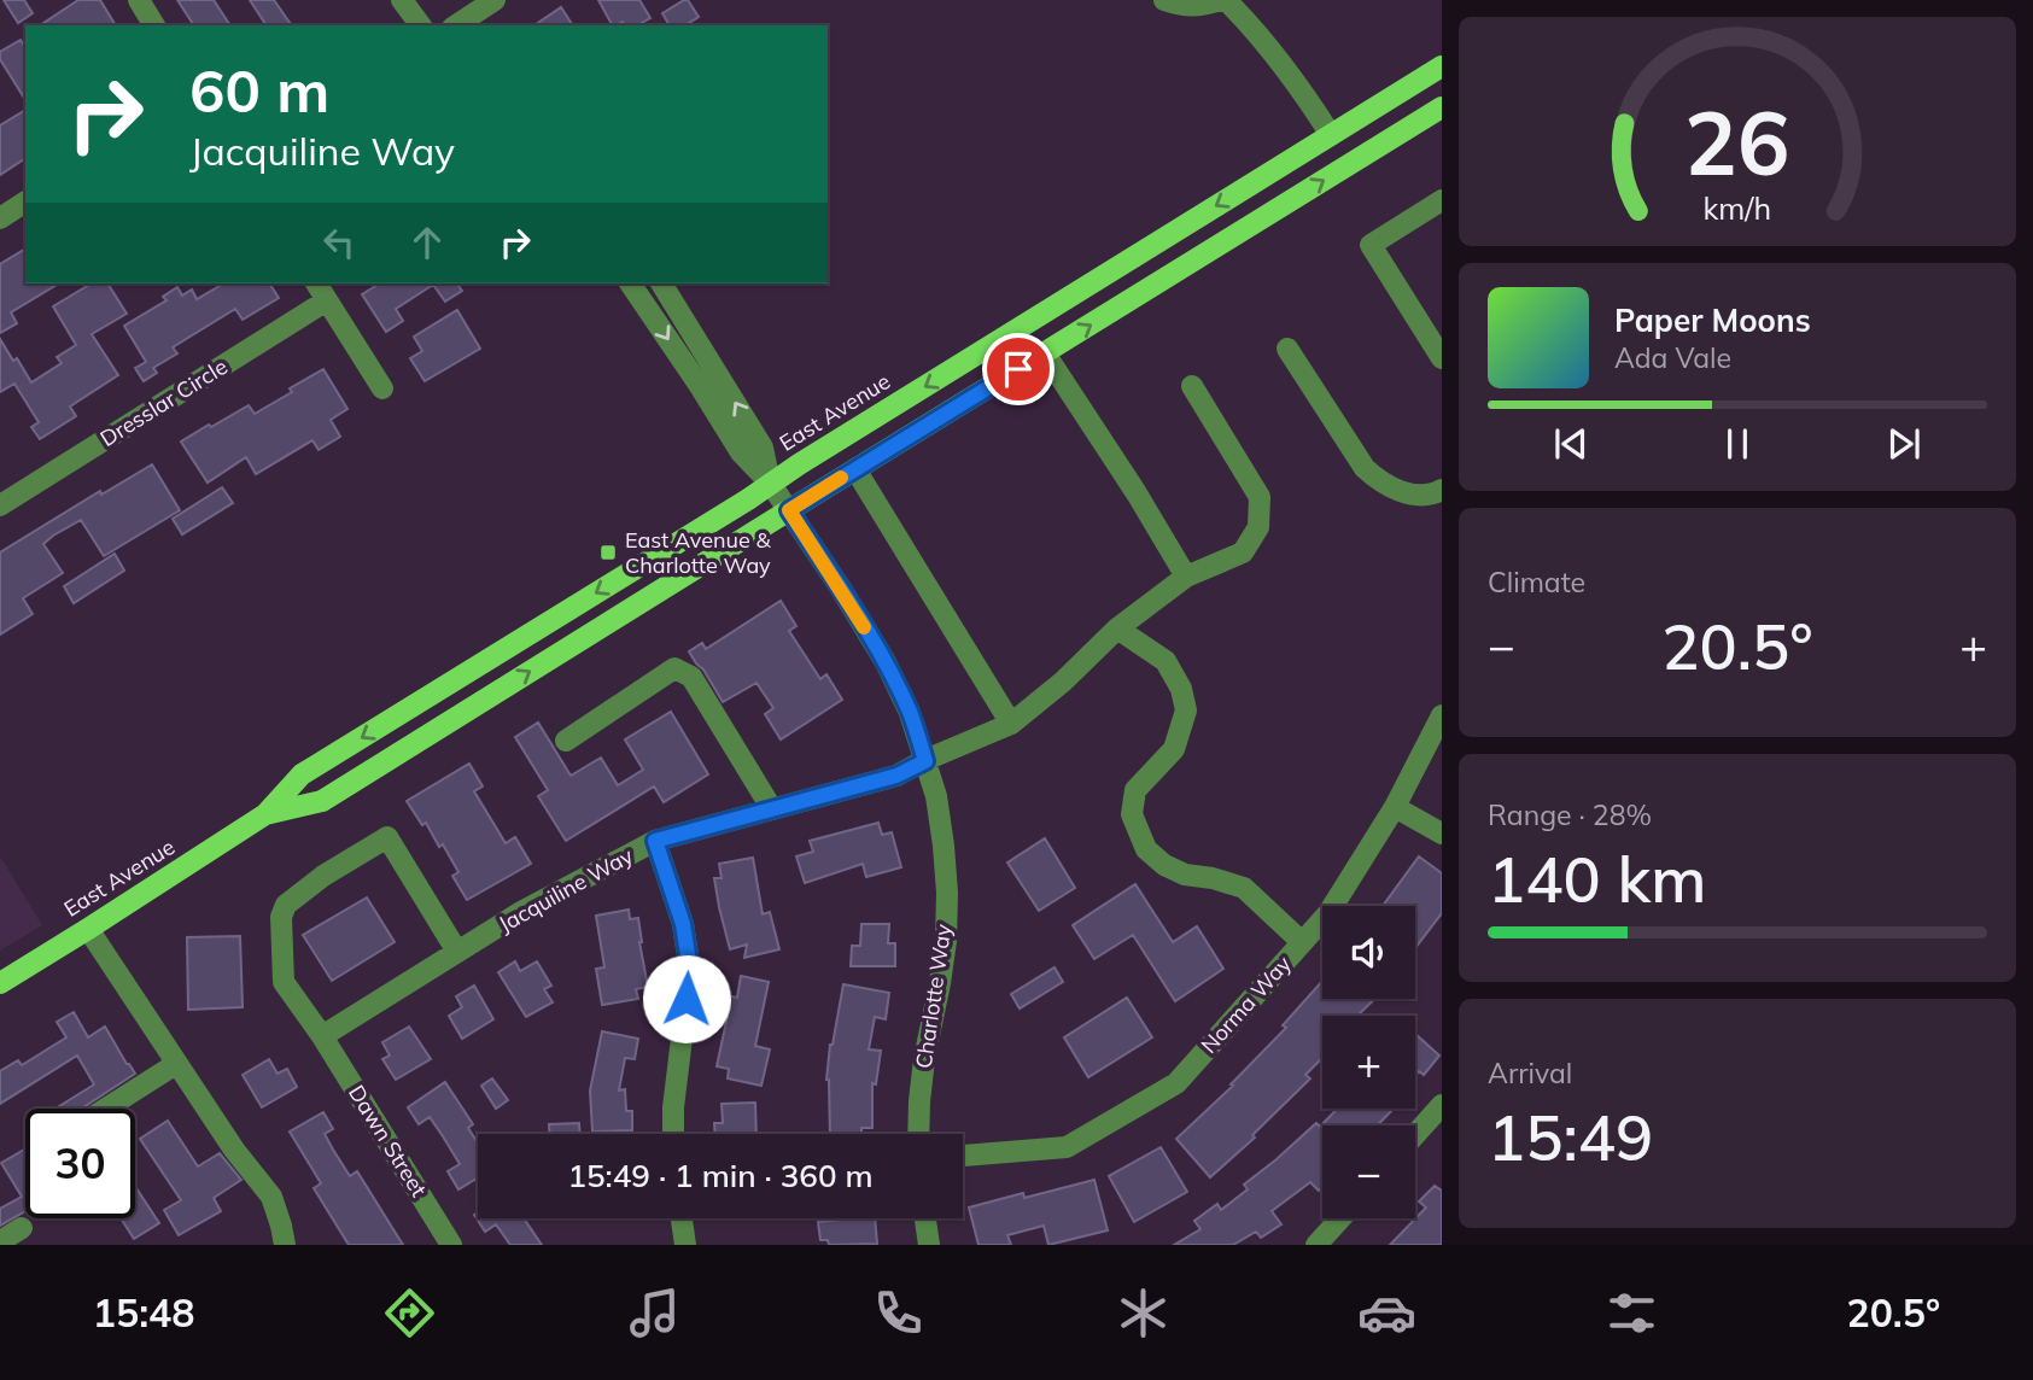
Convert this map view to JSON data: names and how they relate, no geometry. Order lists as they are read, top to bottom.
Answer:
{
  "streets": {
    "main road": ["East Avenue"],
    "street": [
      "Dresslar Circle",
      "Jacquiline Way",
      "Charlotte Way",
      "Norma Way",
      "Dawn Street"
    ]
  },
  "crossings": [
    ["East Avenue", "Charlotte Way"],
    ["Jacquiline Way", "Charlotte Way"],
    ["Jacquiline Way", "Dawn Street"]
  ],
  "places": {
    "transit": ["East Avenue & Charlotte Way"]
  },
  "page": {
    "turn": ["60 m", "Jacquiline Way"],
    "song": ["Paper Moons", "Ada Vale"],
    "tile": [
      "Climate",
      ["Range · 28%", "140 km"],
      ["Arrival", "15:49"]
    ],
    "heat": ["−", "20.5°", "+"],
    "map_buttons": ["+", "−"],
    "limit": "30",
    "trip": "15:49 · 1 min · 360 m",
    "tabs": ["15:48", "20.5°"],
    "gauge": ["26", "km/h"]
  }
}
